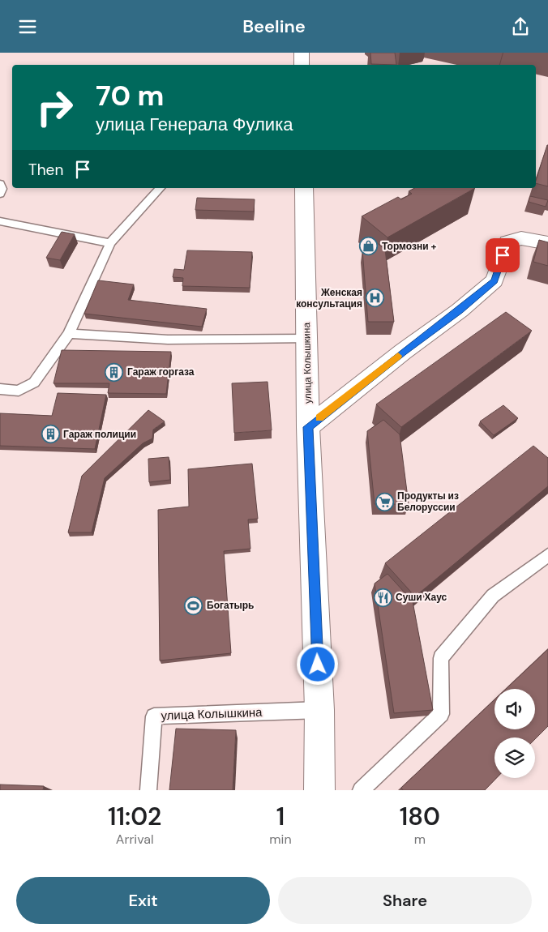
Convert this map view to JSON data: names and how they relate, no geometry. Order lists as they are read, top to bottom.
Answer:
{
  "streets": {
    "street": ["улица Колышкина"]
  },
  "places": {
    "shop": ["Тормозни +"],
    "hospital": ["Женская консультация"],
    "building": ["Гараж горгаза", "Гараж полиции"],
    "supermarket": ["Продукты из Белоруссии"],
    "restaurant": ["Суши Хаус"],
    "sports": ["Богатырь"]
  },
  "page": {
    "header": "Beeline",
    "turn": ["70 m", "улица Генерала Фулика"],
    "then": "Then",
    "eta": [
      "11:02",
      "Arrival",
      "1",
      "min",
      "180",
      "m"
    ],
    "buttons": ["Exit", "Share"]
  }
}
